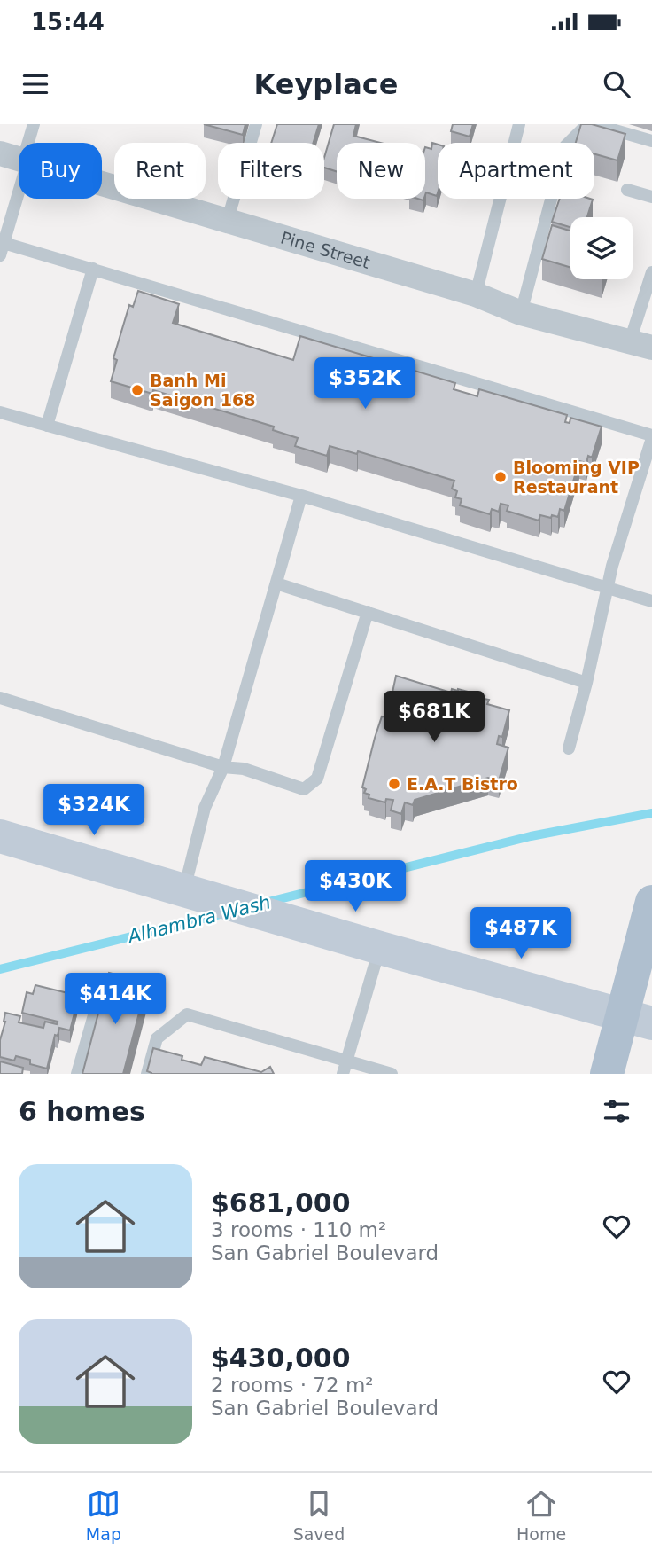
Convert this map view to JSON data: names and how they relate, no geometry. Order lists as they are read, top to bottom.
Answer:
{
  "streets": {
    "street": ["Pine Street"]
  },
  "water": ["Alhambra Wash"],
  "places": ["Banh Mi Saigon 168", "Blooming VIP Restaurant", "E.A.T Bistro"],
  "page": {
    "status": "15:44",
    "header": "Keyplace",
    "chip": [
      "Buy",
      "Rent",
      "Filters",
      "New",
      "Apartment"
    ],
    "price": [
      "$352K",
      "$681K",
      "$324K",
      "$430K",
      "$487K",
      "$414K"
    ],
    "heading": "6 homes",
    "list": [
      {
        "name": "$681,000",
        "note": "3 rooms · 110 m² · San Gabriel Boulevard"
      },
      {
        "name": "$430,000",
        "note": "2 rooms · 72 m² · San Gabriel Boulevard"
      }
    ],
    "tabs": ["Map", "Saved", "Home"]
  }
}
